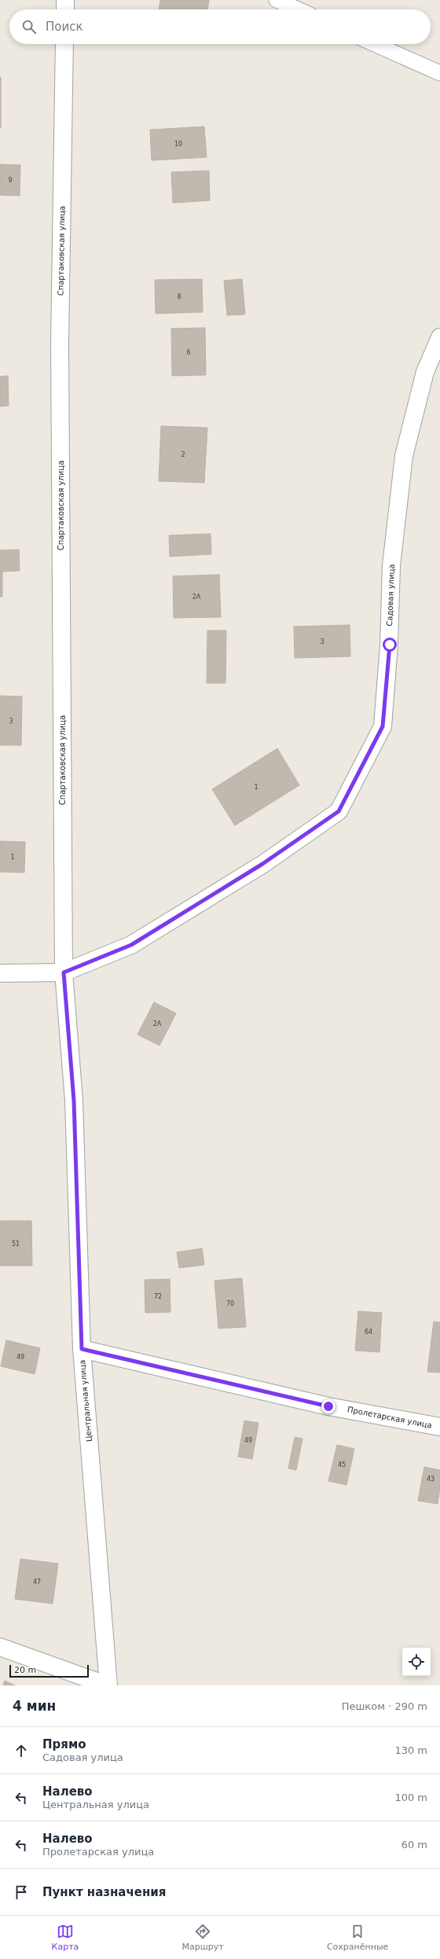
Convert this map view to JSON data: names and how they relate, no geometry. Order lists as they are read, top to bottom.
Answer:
{
  "streets": {
    "street": [
      "Спартаковская улица",
      "Садовая улица",
      "Центральная улица",
      "Пролетарская улица"
    ]
  },
  "crossings": [
    ["Спартаковская улица", "Садовая улица"],
    ["Спартаковская улица", "Центральная улица"],
    ["Садовая улица", "Центральная улица"],
    ["Центральная улица", "Пролетарская улица"]
  ],
  "house_numbers": [
    "10",
    "9",
    "8",
    "6",
    "2",
    "2А",
    "3",
    "3",
    "1",
    "1",
    "2А",
    "51",
    "72",
    "70",
    "64",
    "49",
    "49",
    "45",
    "43",
    "47"
  ],
  "scale_bar": "20 m",
  "page": {
    "search": "Поиск",
    "scale": "20 m",
    "heading": ["4 мин", "Пешком · 290 m"],
    "list": [
      ["Прямо", "Садовая улица", "130 m"],
      ["Налево", "Центральная улица", "100 m"],
      ["Налево", "Пролетарская улица", "60 m"],
      "Пункт назначения"
    ],
    "nav": ["Карта", "Маршрут", "Сохранённые"]
  }
}
